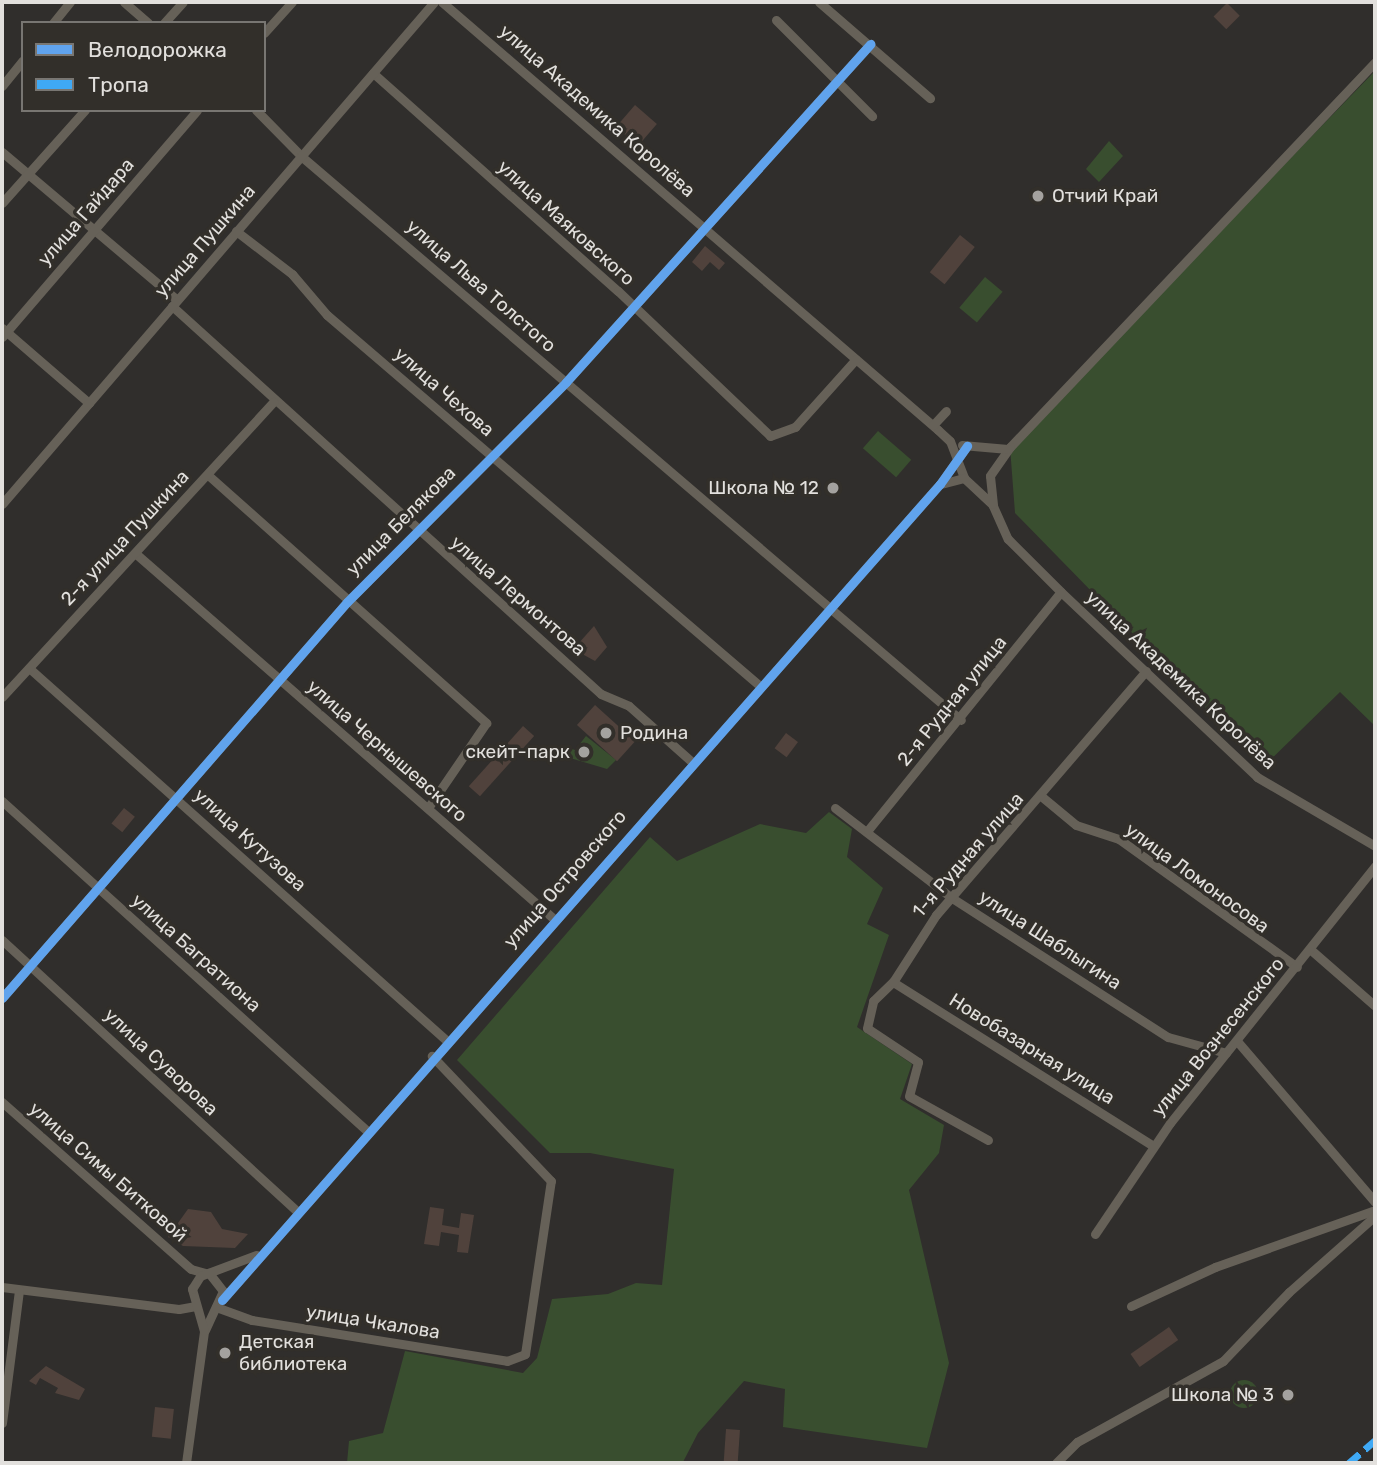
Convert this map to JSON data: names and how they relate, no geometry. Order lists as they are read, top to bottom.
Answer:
{
  "streets": {
    "street": [
      "улица Академика Королёва",
      "улица Гайдара",
      "улица Маяковского",
      "улица Пушкина",
      "улица Льва Толстого",
      "улица Чехова",
      "улица Белякова",
      "2-я улица Пушкина",
      "улица Лермонтова",
      "2-я Рудная улица",
      "улица Чернышевского",
      "улица Кутузова",
      "1-я Рудная улица",
      "улица Ломоносова",
      "улица Островского",
      "улица Шаблыгина",
      "улица Багратиона",
      "улица Вознесенского",
      "Новобазарная улица",
      "улица Суворова",
      "улица Симы Битковой",
      "улица Чкалова"
    ]
  },
  "crossings": [
    ["улица Академика Королёва", "улица Маяковского"],
    ["улица Академика Королёва", "улица Белякова"],
    ["улица Академика Королёва", "2-я Рудная улица"],
    ["улица Академика Королёва", "1-я Рудная улица"],
    ["улица Гайдара", "улица Лермонтова"],
    ["улица Маяковского", "улица Пушкина"],
    ["улица Маяковского", "улица Белякова"],
    ["улица Пушкина", "улица Льва Толстого"],
    ["улица Пушкина", "улица Чехова"],
    ["улица Пушкина", "улица Лермонтова"],
    ["улица Льва Толстого", "улица Белякова"],
    ["улица Льва Толстого", "2-я Рудная улица"],
    ["улица Льва Толстого", "улица Островского"],
    ["улица Чехова", "улица Белякова"],
    ["улица Чехова", "улица Островского"],
    ["улица Белякова", "улица Лермонтова"],
    ["улица Белякова", "улица Чернышевского"],
    ["улица Белякова", "улица Кутузова"],
    ["улица Белякова", "улица Багратиона"],
    ["улица Белякова", "улица Суворова"],
    ["2-я улица Пушкина", "улица Лермонтова"],
    ["2-я улица Пушкина", "улица Чернышевского"],
    ["2-я улица Пушкина", "улица Кутузова"],
    ["улица Лермонтова", "улица Островского"],
    ["2-я Рудная улица", "улица Шаблыгина"],
    ["улица Чернышевского", "улица Островского"],
    ["улица Кутузова", "улица Островского"],
    ["1-я Рудная улица", "улица Ломоносова"],
    ["1-я Рудная улица", "улица Шаблыгина"],
    ["1-я Рудная улица", "Новобазарная улица"],
    ["улица Ломоносова", "улица Вознесенского"],
    ["улица Островского", "улица Багратиона"],
    ["улица Островского", "улица Суворова"],
    ["улица Островского", "улица Чкалова"],
    ["улица Шаблыгина", "улица Вознесенского"],
    ["улица Вознесенского", "Новобазарная улица"]
  ],
  "places": [
    "Отчий Край",
    "Школа № 12",
    "Родина",
    "скейт-парк",
    "Детская библиотека",
    "Школа № 3"
  ],
  "legend": ["Велодорожка", "Тропа"]
}
